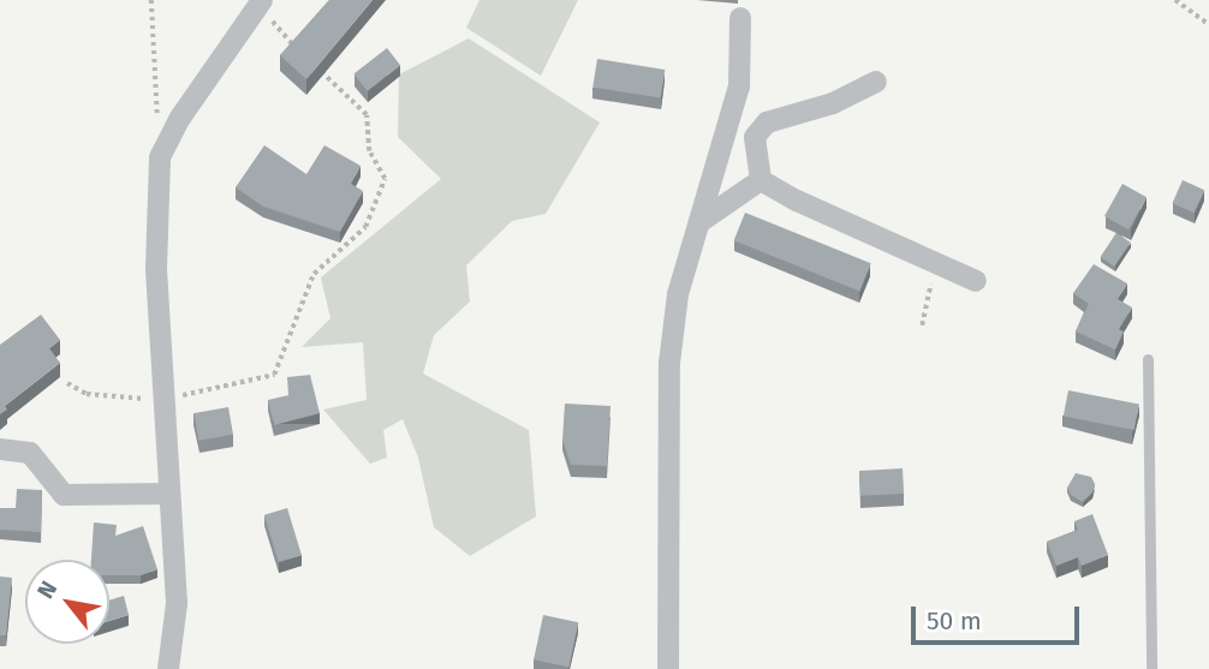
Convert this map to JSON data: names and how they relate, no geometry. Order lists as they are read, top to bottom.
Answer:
{
  "scale_bar": "50 m",
  "north": "top left"
}
